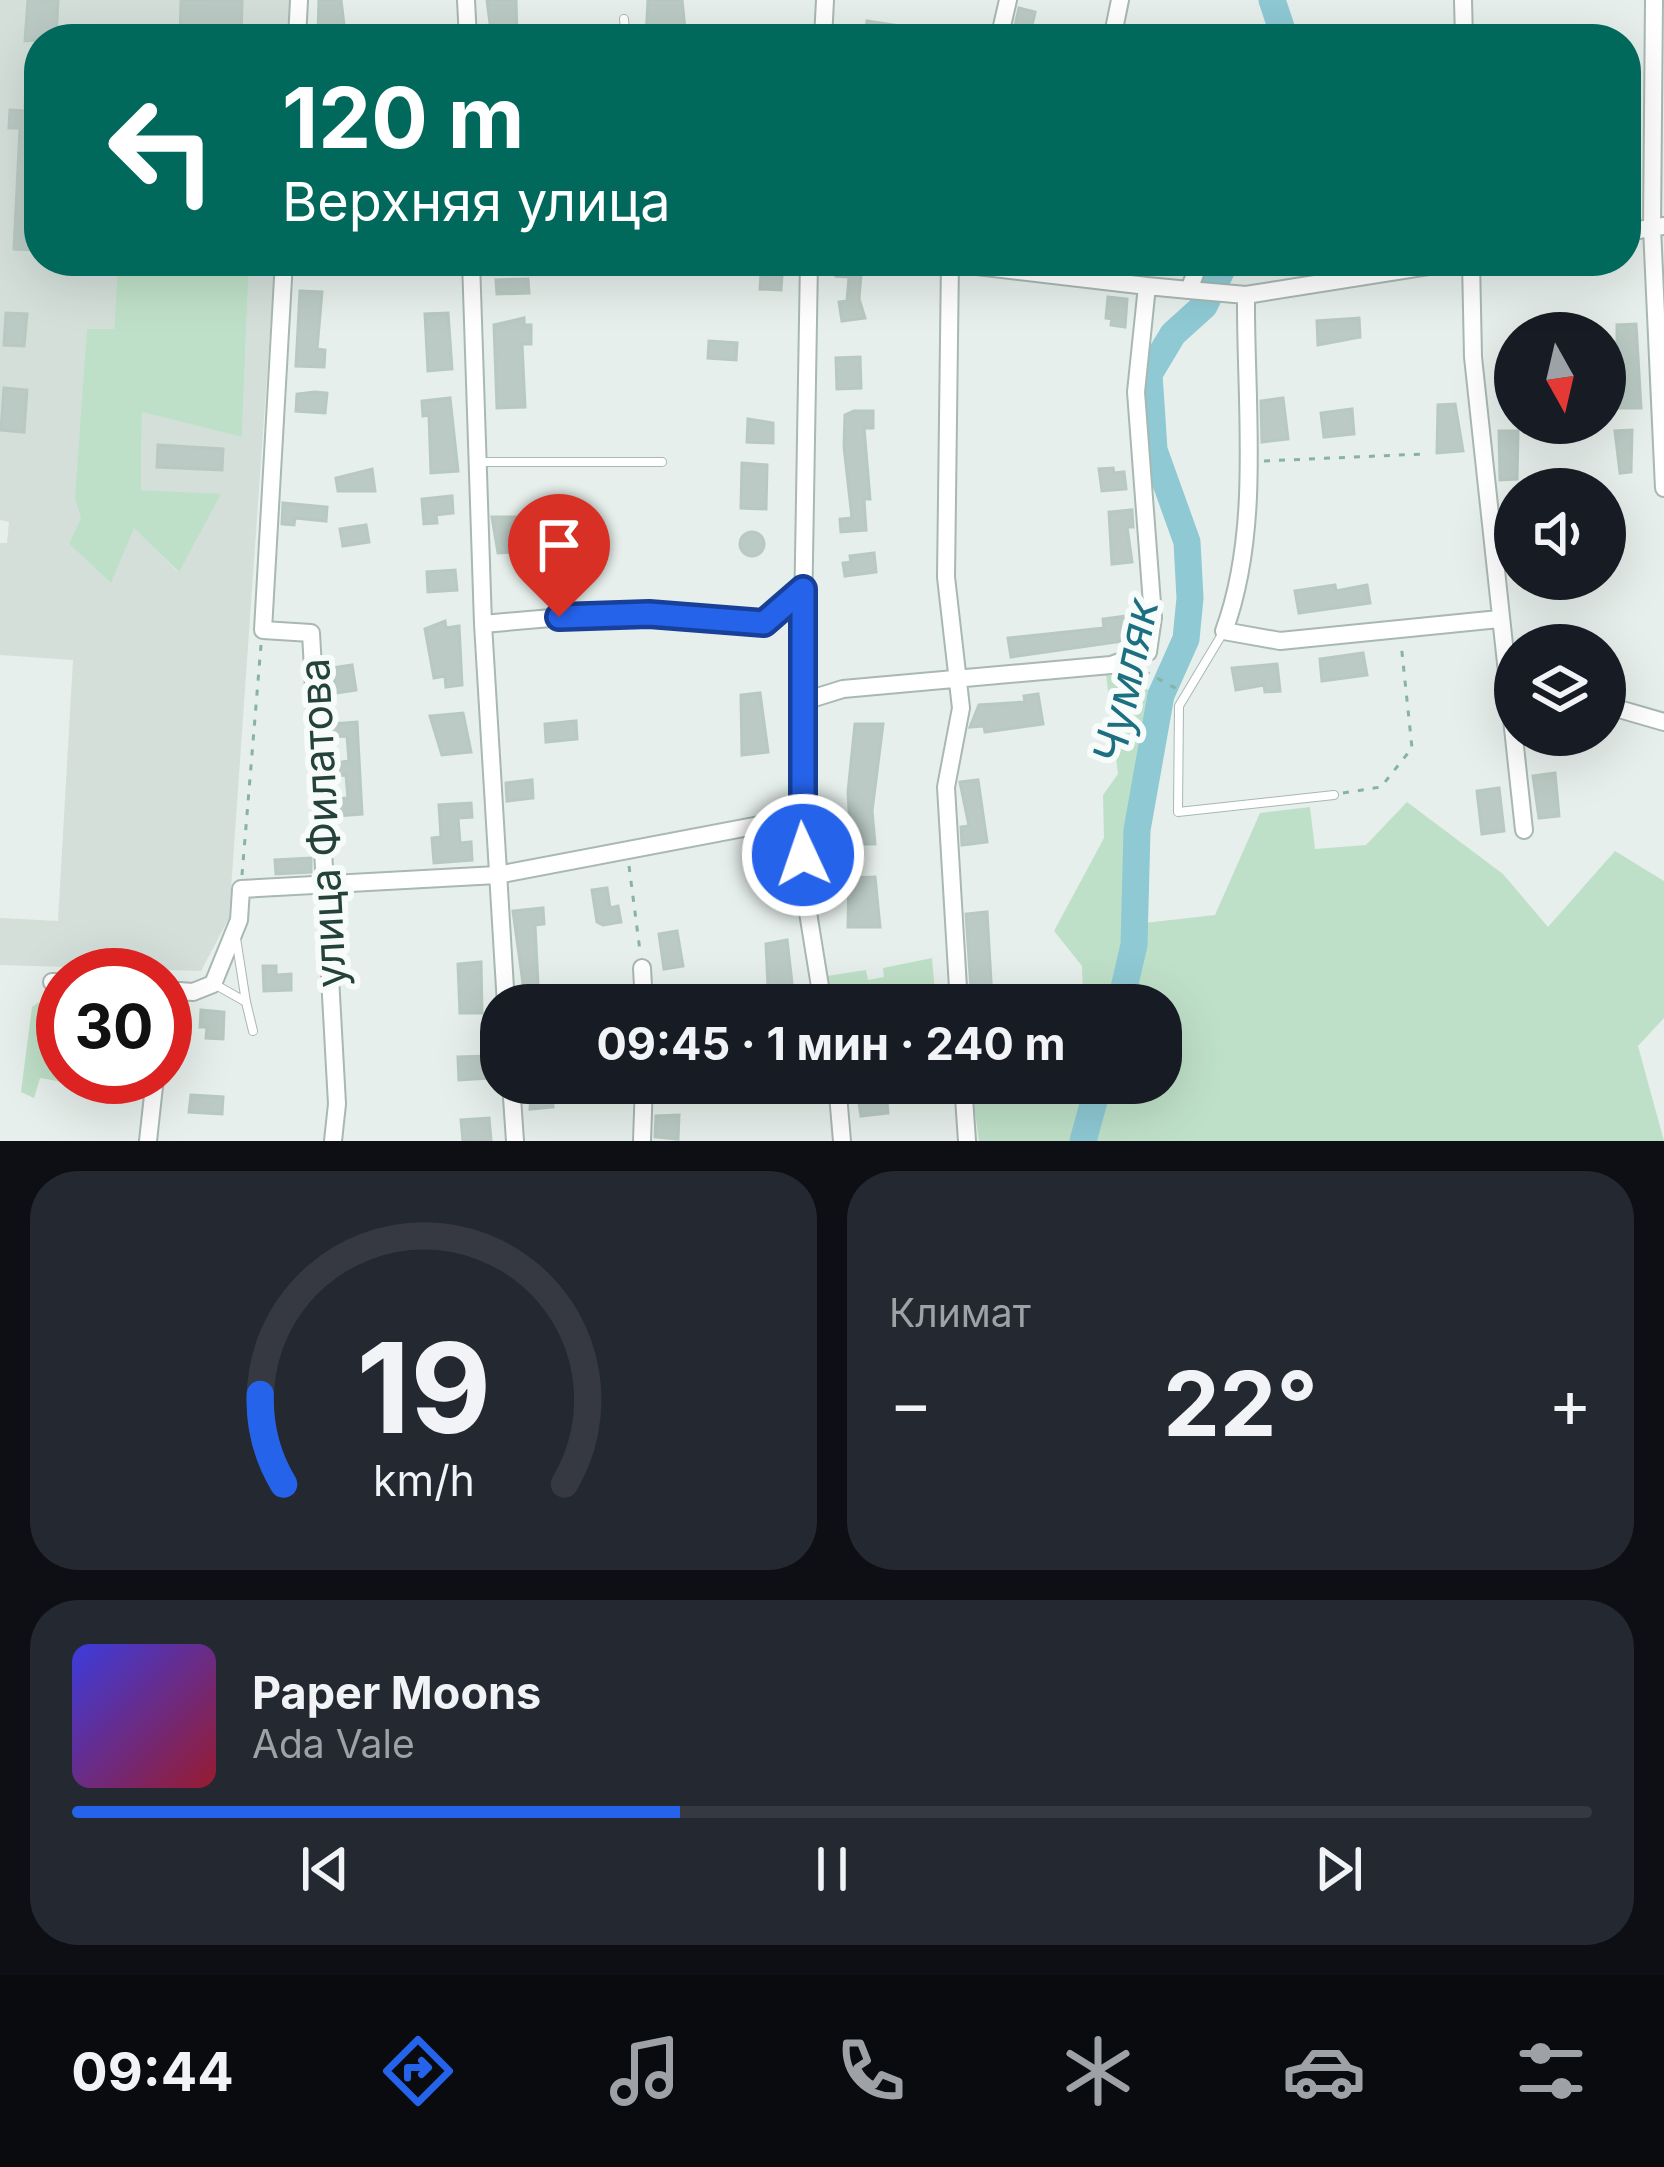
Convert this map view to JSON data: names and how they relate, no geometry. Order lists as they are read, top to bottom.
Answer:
{
  "streets": {
    "street": ["улица Филатова"]
  },
  "water": ["Чумляк"],
  "north": "bottom",
  "page": {
    "turn": ["120 m", "Верхняя улица"],
    "limit": "30",
    "trip": "09:45 · 1 мин · 240 m",
    "tile": "Климат",
    "heat": ["−", "22°", "+"],
    "song": ["Paper Moons", "Ada Vale"],
    "tabs": "09:44",
    "gauge": ["19", "km/h"]
  }
}
